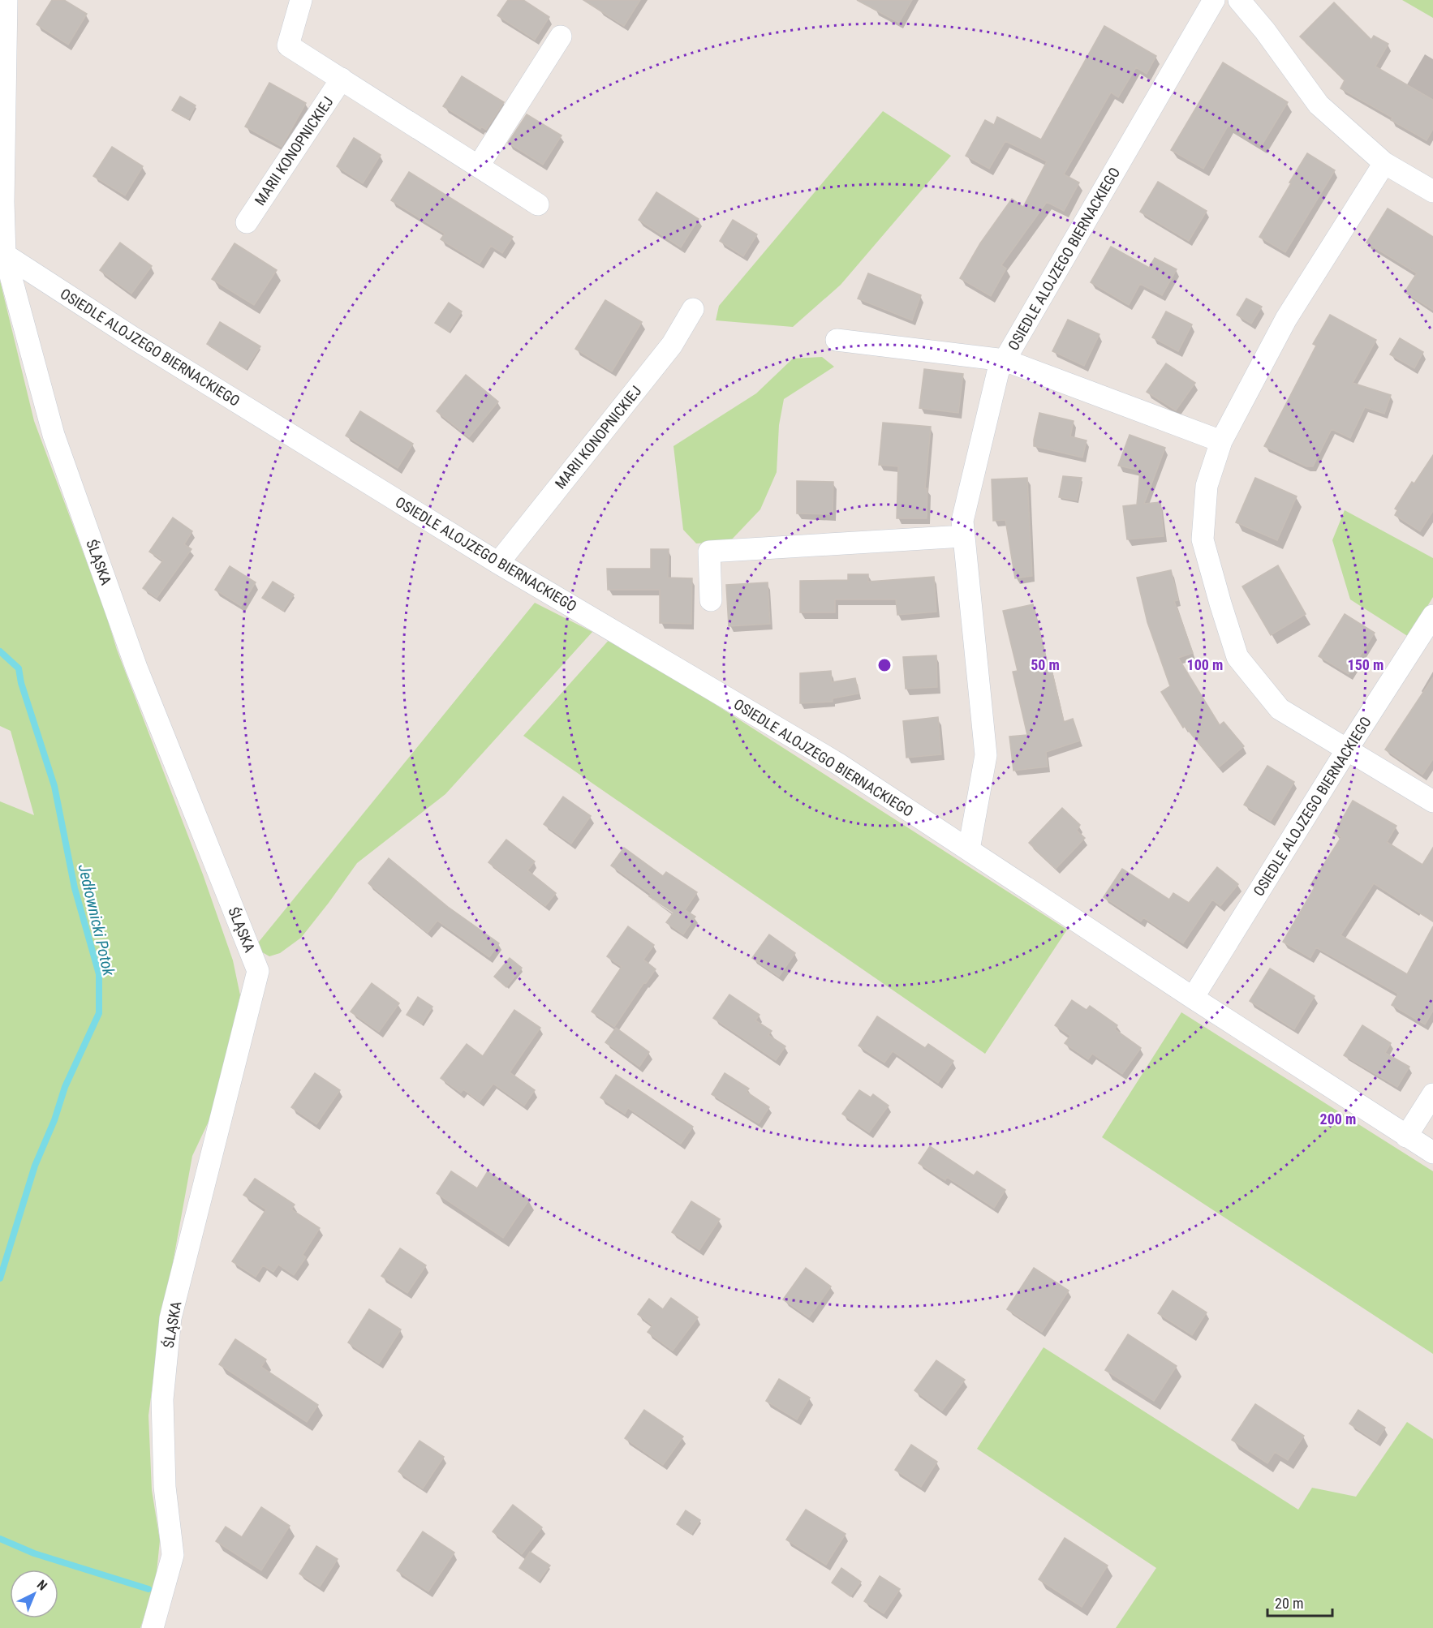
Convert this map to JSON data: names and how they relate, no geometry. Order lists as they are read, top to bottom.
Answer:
{
  "streets": {
    "street": ["MARII KONOPNICKIEJ", "OSIEDLE ALOJZEGO BIERNACKIEGO", "ŚLĄSKA"]
  },
  "crossings": [
    ["MARII KONOPNICKIEJ", "OSIEDLE ALOJZEGO BIERNACKIEGO"],
    ["OSIEDLE ALOJZEGO BIERNACKIEGO", "ŚLĄSKA"]
  ],
  "water": ["Jedłownicki Potok"],
  "scale_bar": "20 m",
  "north": "top right",
  "rings": [
    "50 m",
    "100 m",
    "150 m",
    "200 m"
  ]
}
